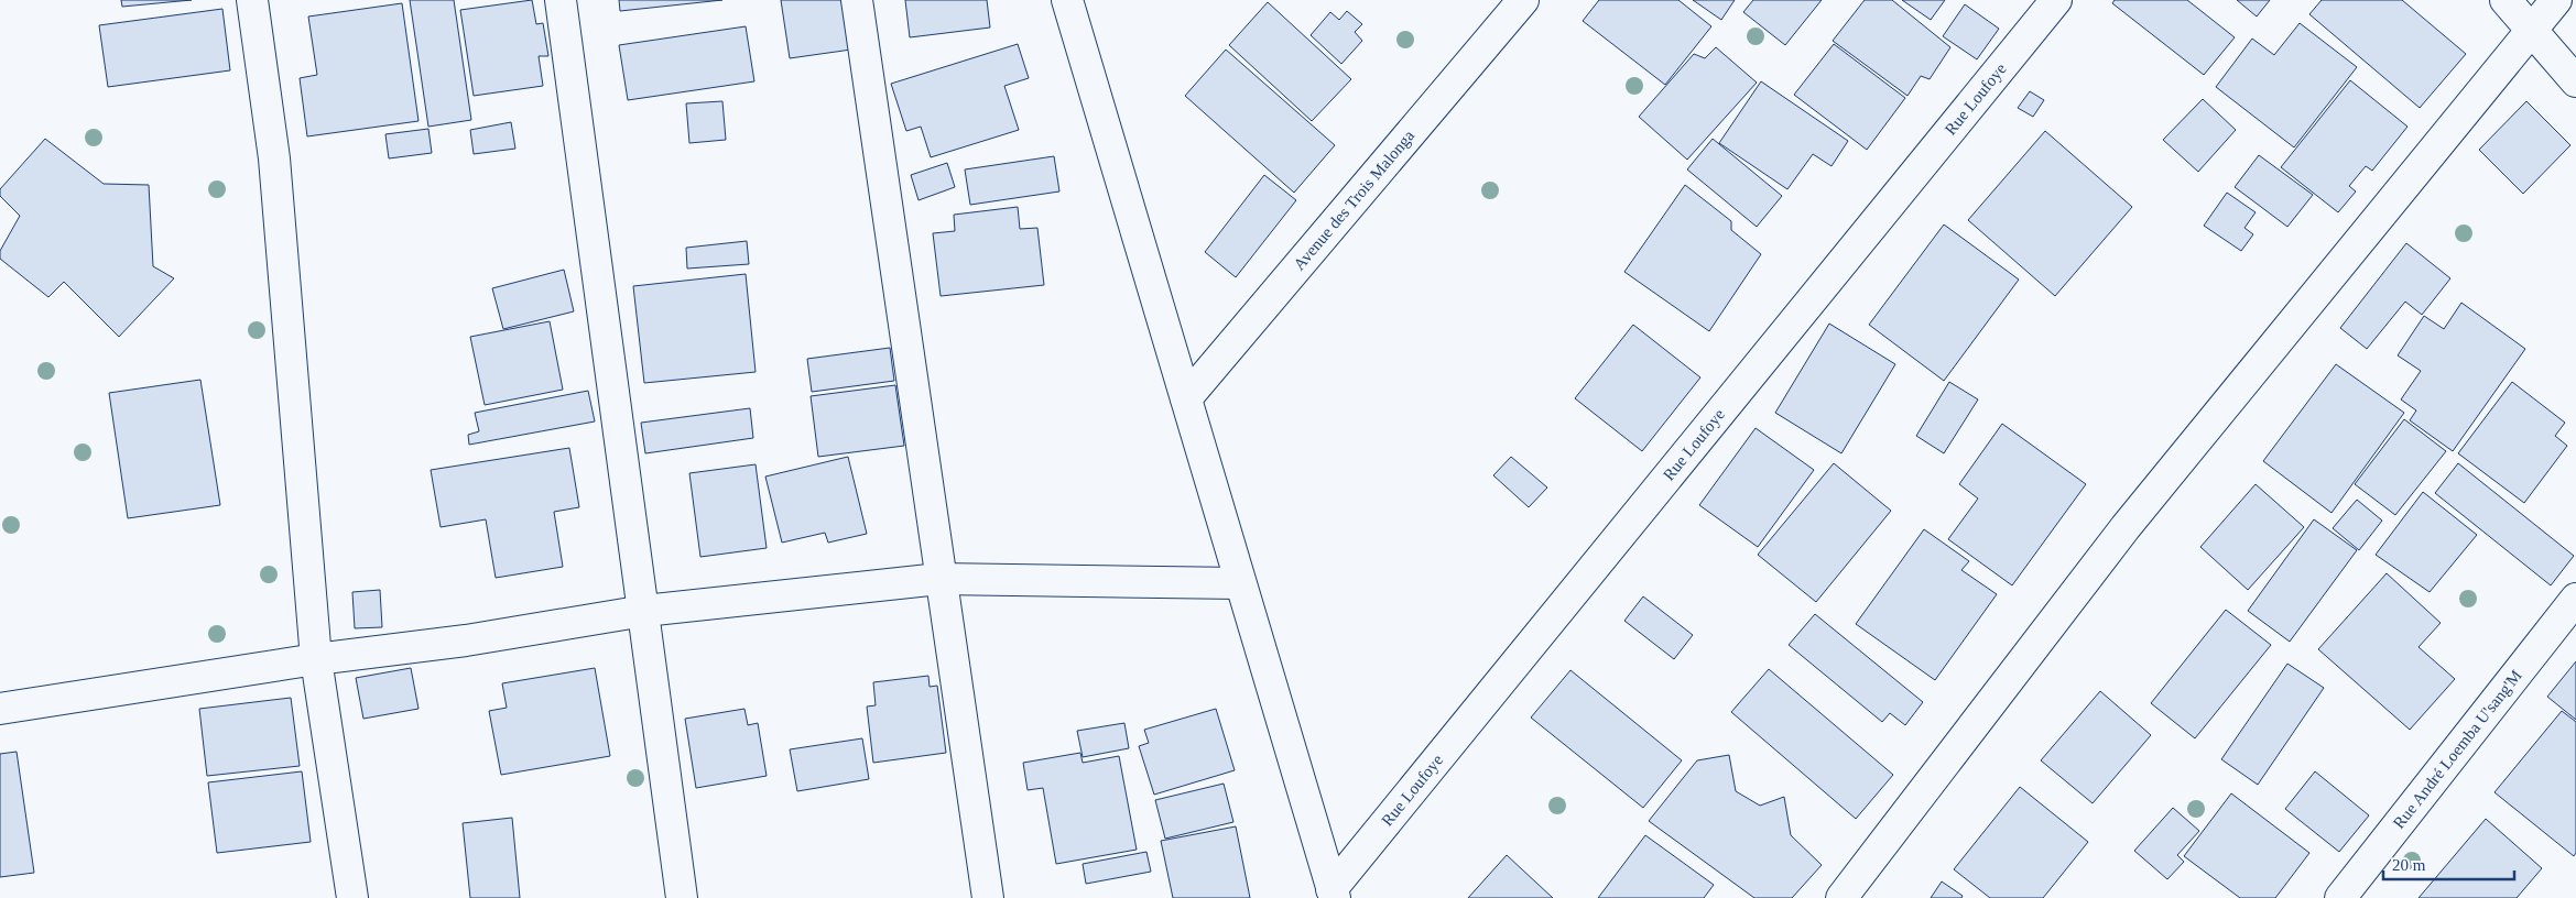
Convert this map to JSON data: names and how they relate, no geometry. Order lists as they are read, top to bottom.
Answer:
{
  "streets": {
    "street": ["Rue Loufoye", "Avenue des Trois Malonga", "Rue André Loemba U'sang'M"]
  },
  "scale_bar": "20 m"
}
